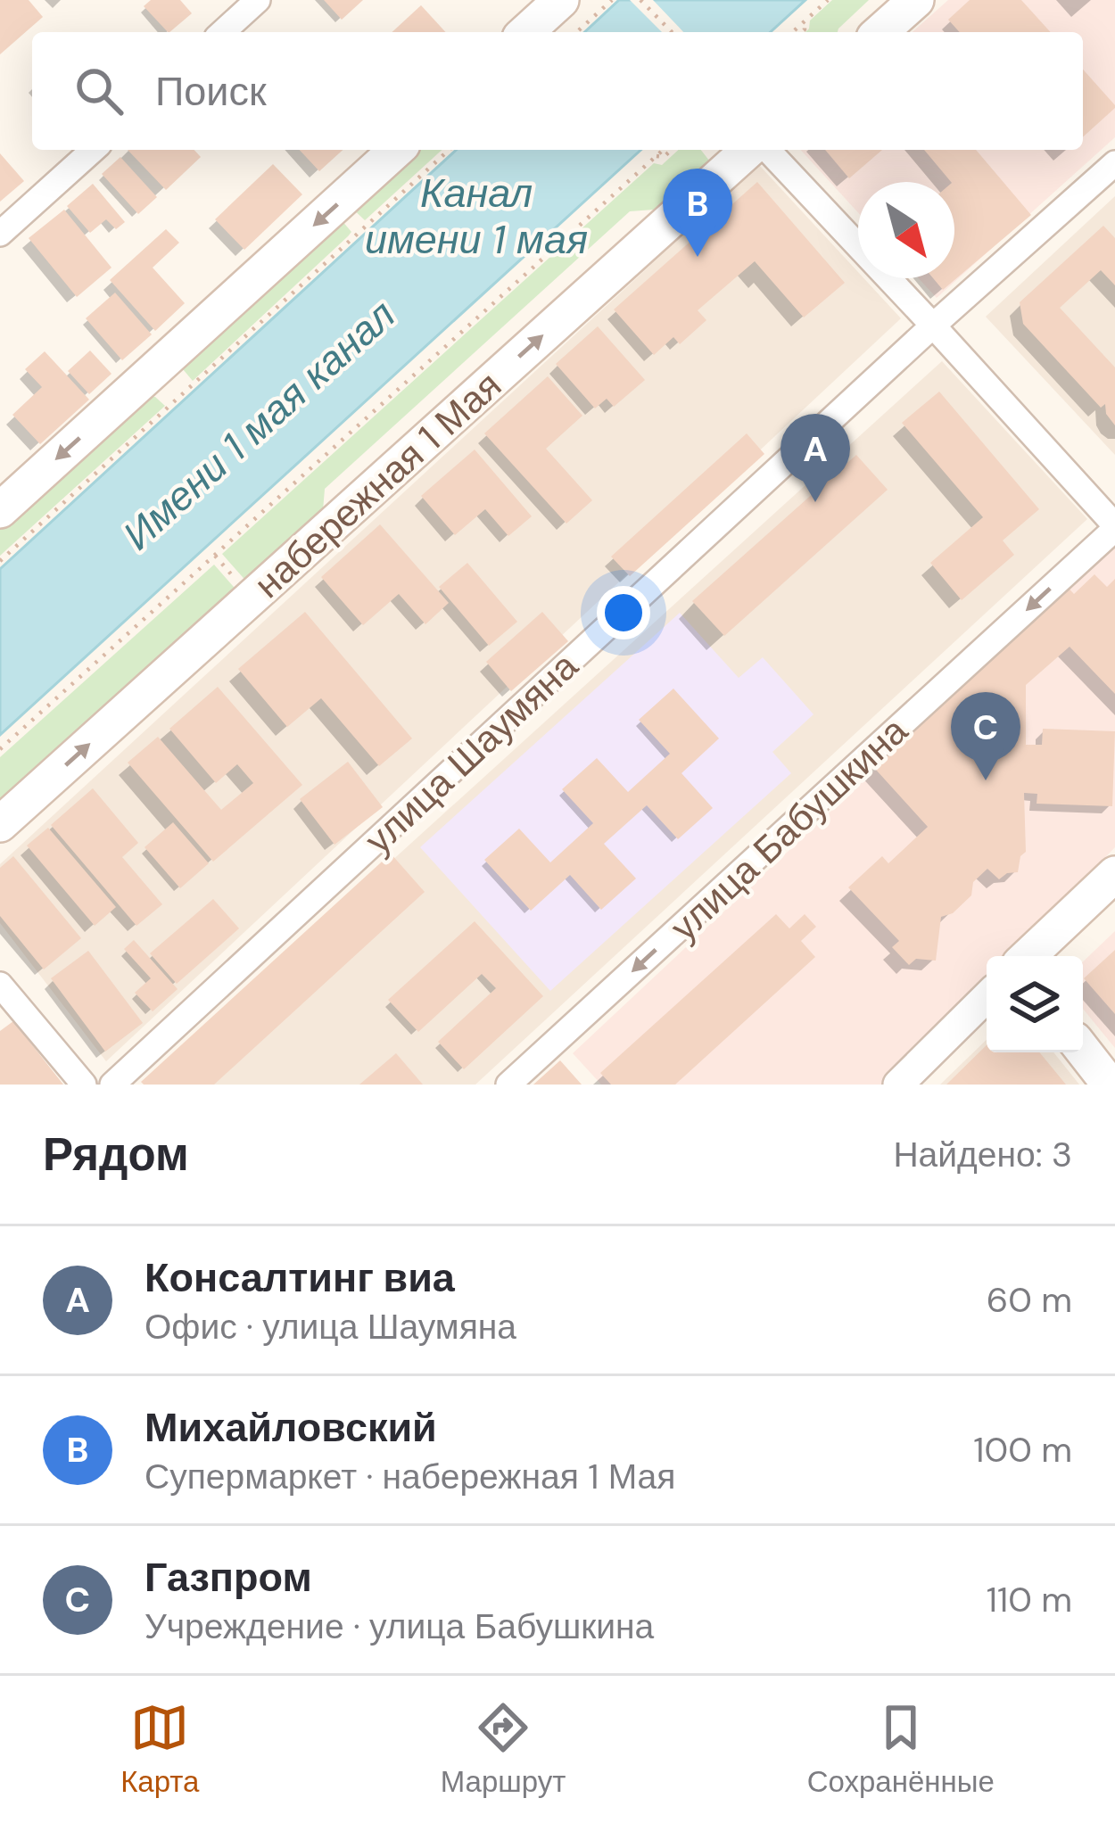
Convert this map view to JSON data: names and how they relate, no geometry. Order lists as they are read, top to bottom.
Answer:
{
  "streets": {
    "main road": ["набережная 1 Мая"],
    "street": ["улица Шаумяна", "улица Бабушкина"]
  },
  "one_way": ["улица Бабушкина"],
  "water": ["Канал имени 1 мая", "Имени 1 мая канал"],
  "north": "bottom right",
  "page": {
    "search": "Поиск",
    "pins": ["B", "A", "C"],
    "heading": ["Рядом", "Найдено: 3"],
    "list": [
      {
        "mark": "A",
        "name": "Консалтинг виа",
        "note": "Офис · улица Шаумяна",
        "value": "60 m"
      },
      {
        "mark": "B",
        "name": "Михайловский",
        "note": "Супермаркет · набережная 1 Мая",
        "value": "100 m"
      },
      {
        "mark": "C",
        "name": "Газпром",
        "note": "Учреждение · улица Бабушкина",
        "value": "110 m"
      }
    ],
    "nav": ["Карта", "Маршрут", "Сохранённые"]
  }
}
